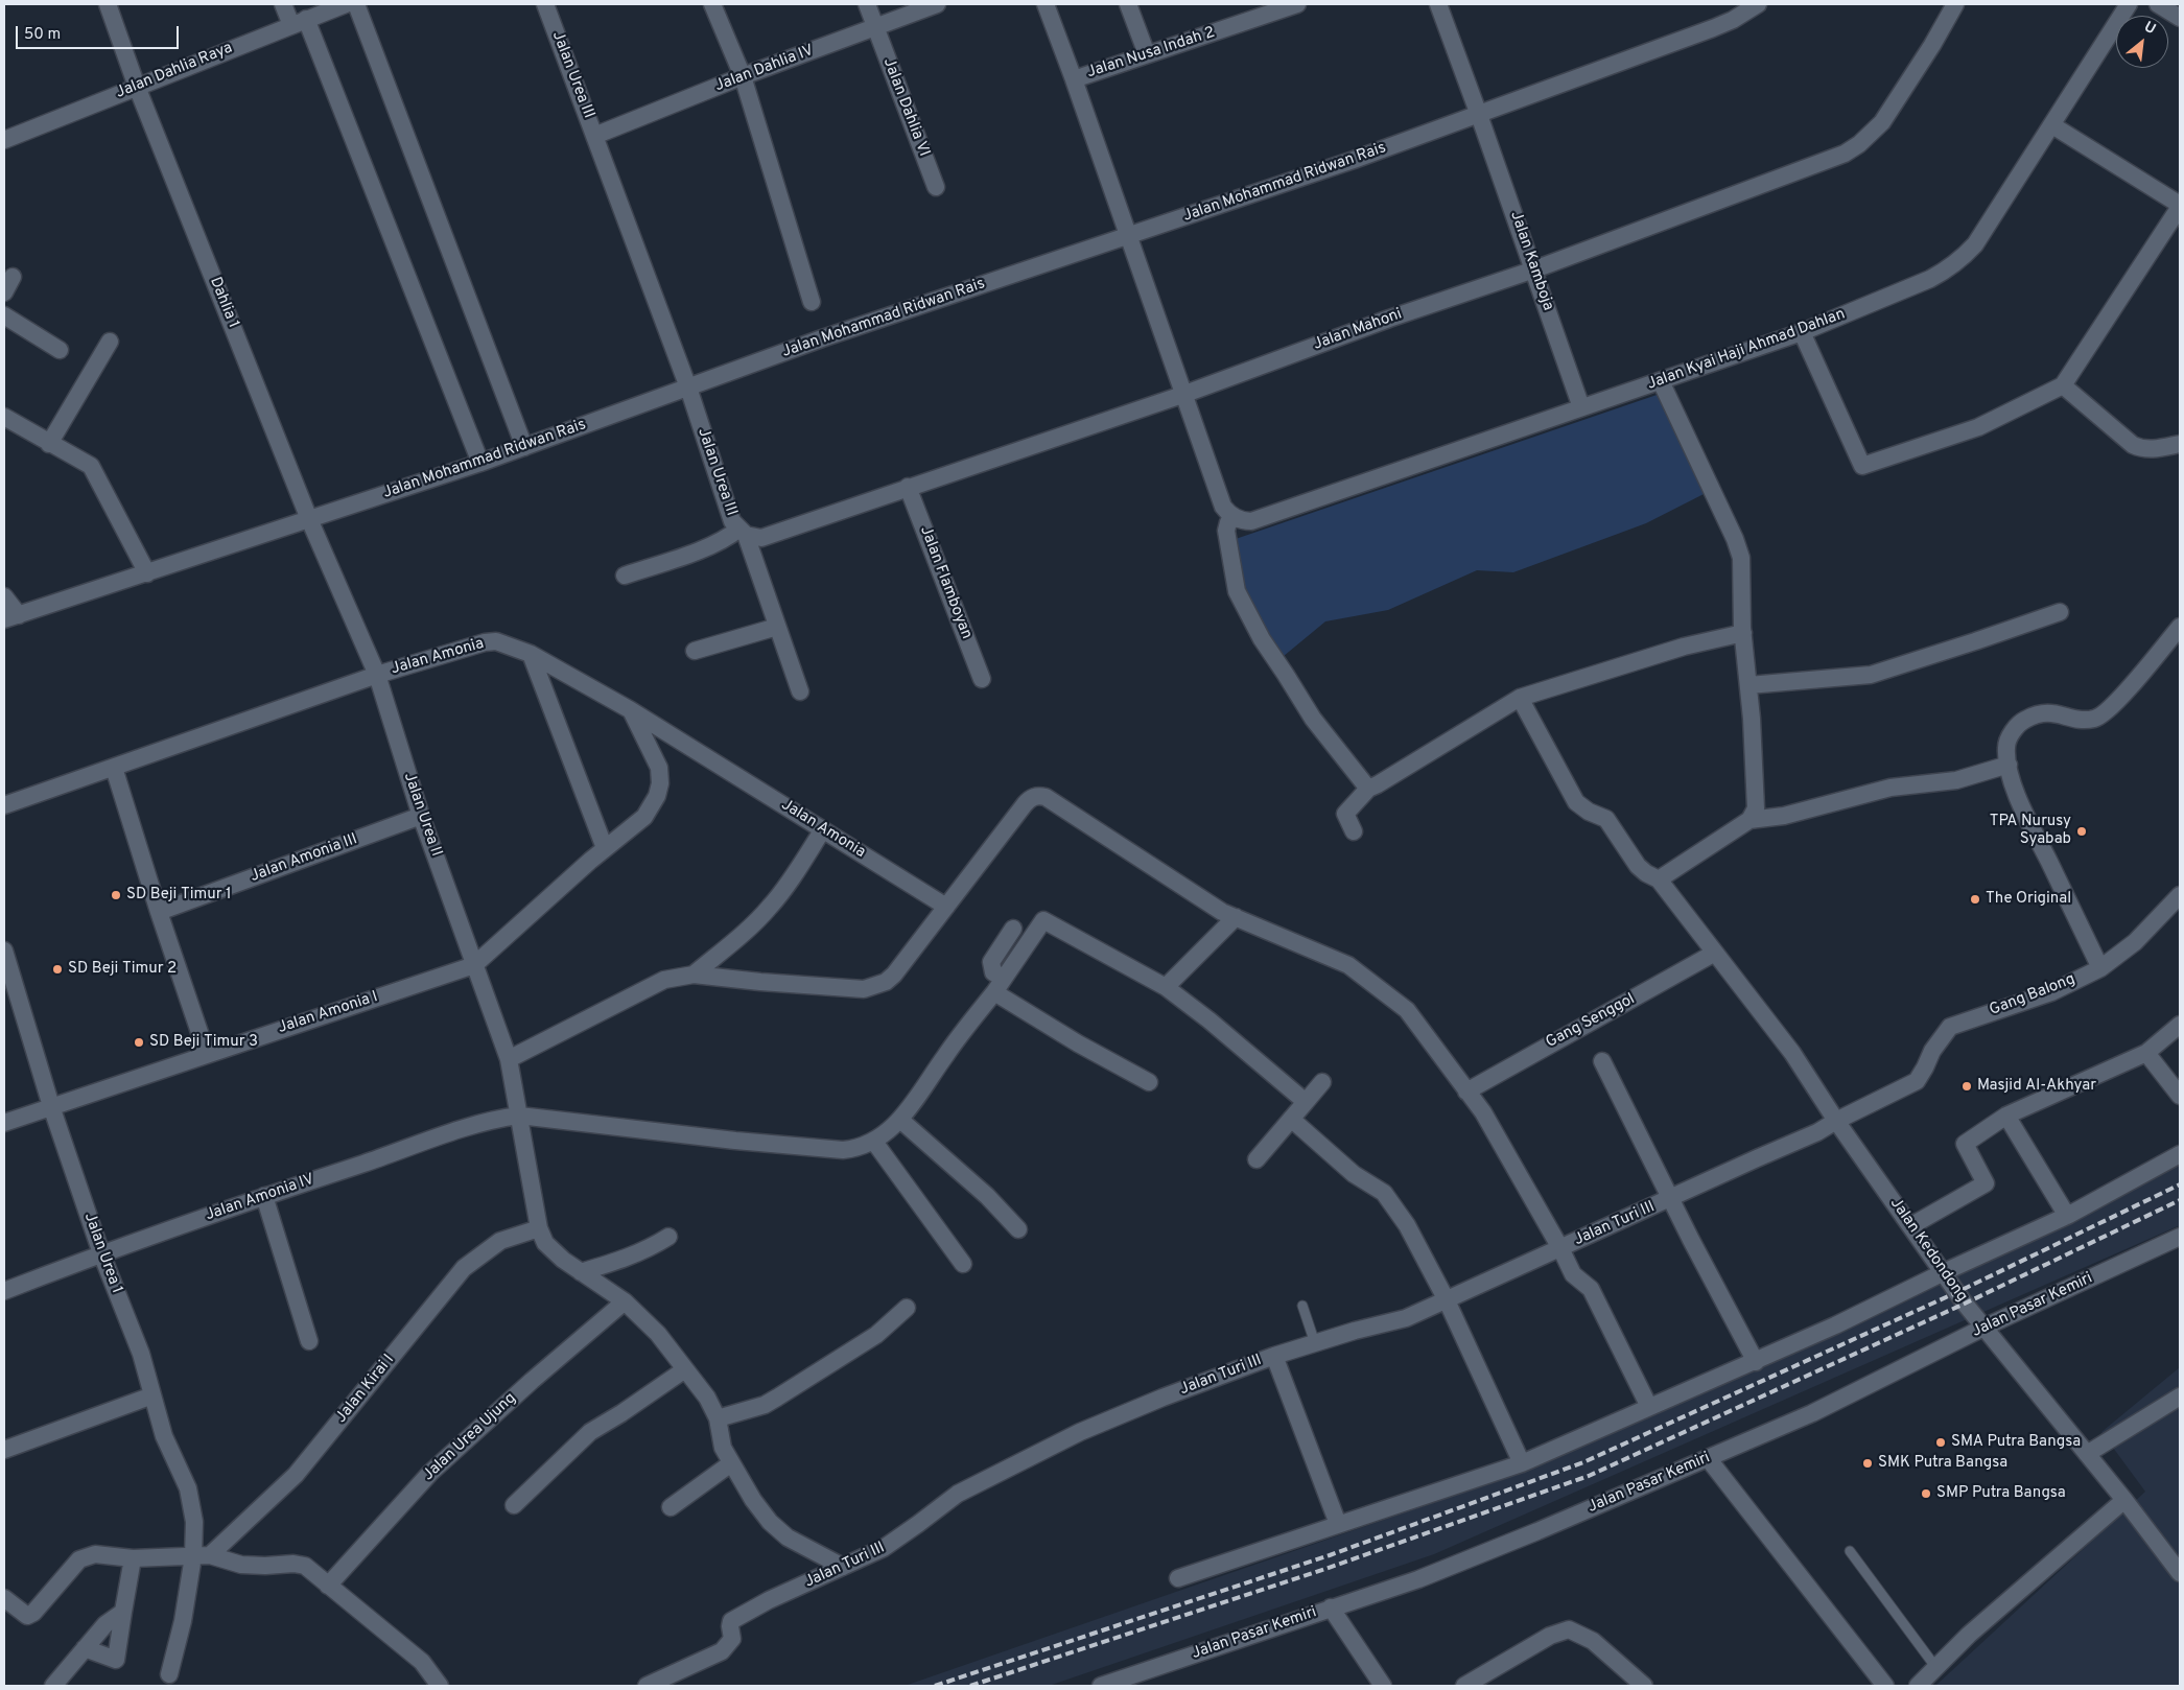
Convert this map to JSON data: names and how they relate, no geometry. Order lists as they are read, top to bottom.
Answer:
{
  "streets": {
    "street": [
      "Jalan Nusa Indah 2",
      "Jalan Dahlia IV",
      "Jalan Dahlia Raya",
      "Jalan Urea III",
      "Jalan Dahlia VI",
      "Jalan Mohammad Ridwan Rais",
      "Jalan Kamboja",
      "Dahlia 1",
      "Jalan Mahoni",
      "Jalan Kyai Haji Ahmad Dahlan",
      "Jalan Flamboyan",
      "Jalan Amonia",
      "Jalan Urea II",
      "Jalan Amonia III",
      "Gang Balong",
      "Jalan Amonia I",
      "Gang Senggol",
      "Jalan Amonia IV",
      "Jalan Turi III",
      "Jalan Kedondong",
      "Jalan Urea 1",
      "Jalan Pasar Kemiri",
      "Jalan Kirai I",
      "Jalan Urea Ujung"
    ]
  },
  "crossings": [
    ["Jalan Nusa Indah 2", "Jalan Urea III"],
    ["Jalan Nusa Indah 2", "Jalan Mohammad Ridwan Rais"],
    ["Jalan Nusa Indah 2", "Jalan Mahoni"],
    ["Jalan Nusa Indah 2", "Jalan Kyai Haji Ahmad Dahlan"],
    ["Jalan Dahlia IV", "Jalan Urea III"],
    ["Jalan Dahlia IV", "Jalan Dahlia VI"],
    ["Jalan Dahlia Raya", "Dahlia 1"],
    ["Jalan Urea III", "Jalan Mohammad Ridwan Rais"],
    ["Jalan Urea III", "Jalan Mahoni"],
    ["Jalan Urea III", "Jalan Flamboyan"],
    ["Jalan Mohammad Ridwan Rais", "Jalan Kamboja"],
    ["Jalan Mohammad Ridwan Rais", "Dahlia 1"],
    ["Jalan Mohammad Ridwan Rais", "Jalan Urea II"],
    ["Jalan Kamboja", "Jalan Mahoni"],
    ["Jalan Kamboja", "Jalan Kyai Haji Ahmad Dahlan"],
    ["Dahlia 1", "Jalan Urea II"],
    ["Jalan Amonia", "Jalan Urea II"],
    ["Jalan Urea II", "Jalan Amonia III"],
    ["Jalan Urea II", "Jalan Amonia I"],
    ["Jalan Urea II", "Jalan Amonia IV"],
    ["Gang Balong", "Jalan Turi III"],
    ["Gang Balong", "Jalan Kedondong"],
    ["Jalan Amonia I", "Jalan Urea 1"],
    ["Gang Senggol", "Jalan Kedondong"],
    ["Jalan Amonia IV", "Jalan Urea 1"],
    ["Jalan Turi III", "Jalan Kedondong"],
    ["Jalan Kedondong", "Jalan Pasar Kemiri"]
  ],
  "places": [
    "TPA Nurusy Syabab",
    "SD Beji Timur 1",
    "The Original",
    "SD Beji Timur 2",
    "SD Beji Timur 3",
    "Masjid Al-Akhyar",
    "SMA Putra Bangsa",
    "SMK Putra Bangsa",
    "SMP Putra Bangsa"
  ],
  "scale_bar": "50 m",
  "north": "top right"
}
